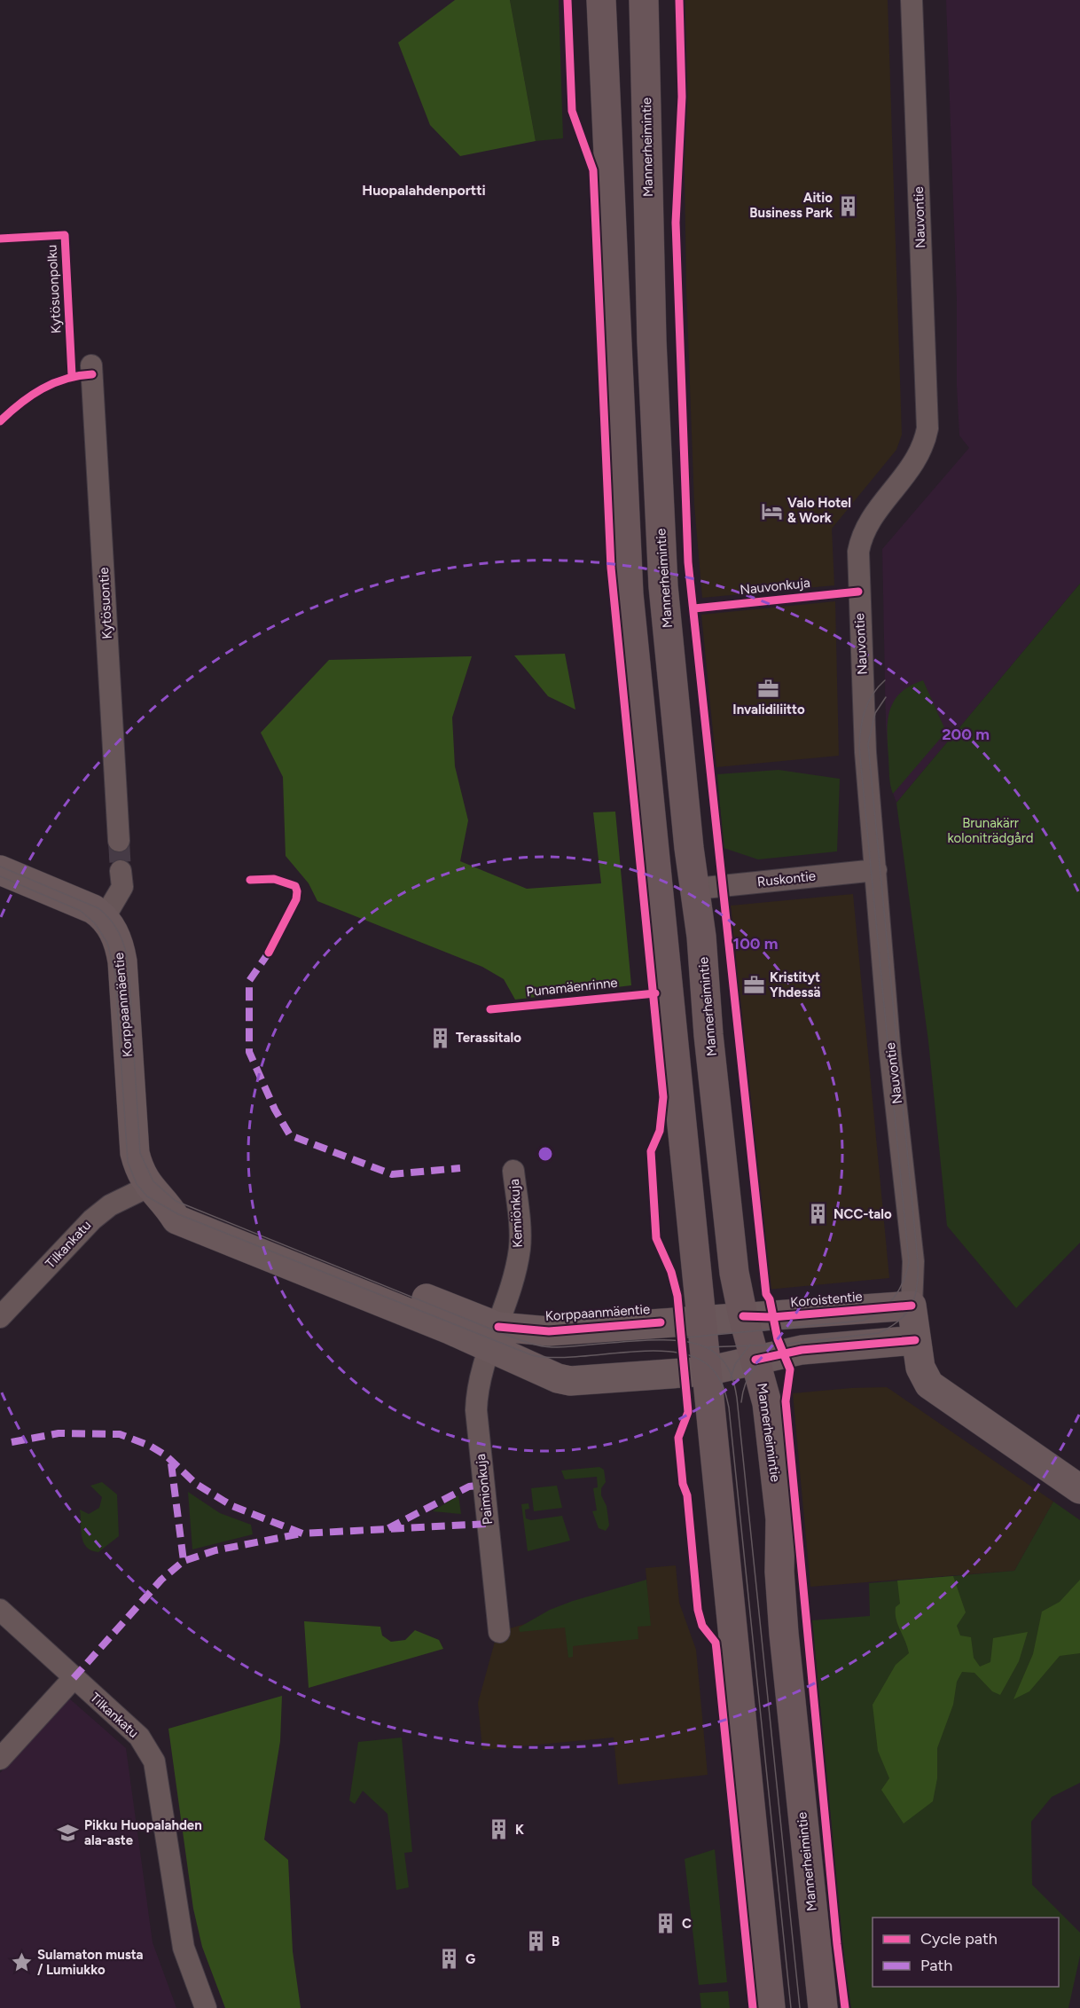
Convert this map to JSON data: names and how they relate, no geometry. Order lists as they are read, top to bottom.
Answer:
{
  "streets": {
    "main road": ["Mannerheimintie"],
    "street": [
      "Nauvontie",
      "Kytösuontie",
      "Ruskontie",
      "Korppaanmäentie",
      "Kemiönkuja",
      "Tilkankatu",
      "Koroistentie",
      "Paimionkuja"
    ],
    "cycle path": ["Kytösuonpolku", "Nauvonkuja", "Punamäenrinne"]
  },
  "crossings": [
    ["Mannerheimintie", "Ruskontie"],
    ["Mannerheimintie", "Korppaanmäentie"],
    ["Mannerheimintie", "Koroistentie"],
    ["Nauvontie", "Ruskontie"],
    ["Nauvontie", "Koroistentie"],
    ["Korppaanmäentie", "Kemiönkuja"],
    ["Korppaanmäentie", "Tilkankatu"],
    ["Korppaanmäentie", "Koroistentie"],
    ["Korppaanmäentie", "Paimionkuja"],
    ["Kemiönkuja", "Paimionkuja"]
  ],
  "districts": ["Huopalahdenportti"],
  "parks": ["Brunakärr koloniträdgård"],
  "places": {
    "building": [
      "Aitio Business Park",
      "Terassitalo",
      "NCC-talo",
      "K",
      "C",
      "B",
      "G"
    ],
    "hotel": ["Valo Hotel & Work"],
    "office": ["Invalidiliitto", "Kristityt Yhdessä"],
    "school or university": ["Pikku Huopalahden ala-aste"],
    "place": ["Sulamaton musta / Lumiukko"]
  },
  "legend": ["Cycle path", "Path"],
  "rings": ["200 m", "100 m"]
}
